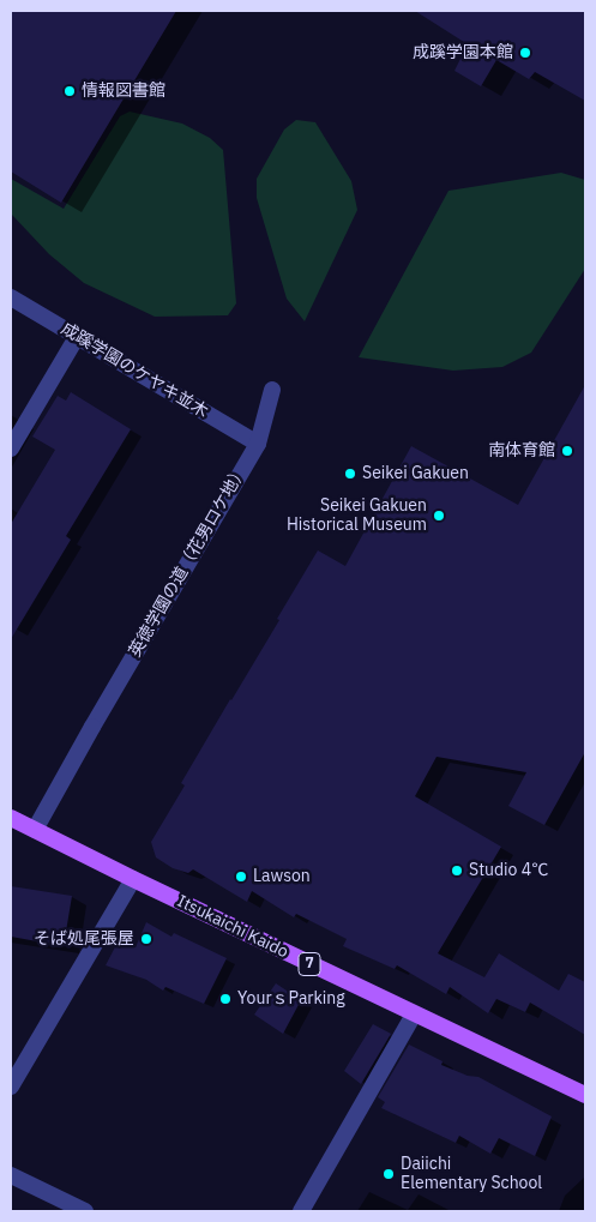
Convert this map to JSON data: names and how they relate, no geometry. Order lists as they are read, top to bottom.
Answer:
{
  "streets": {
    "main road": ["Itsukaichi Kaido", "7"],
    "street": ["成蹊学園のケヤキ並木", "英徳学園の道（花男ロケ地）"]
  },
  "crossings": [
    ["成蹊学園のケヤキ並木", "英徳学園の道（花男ロケ地）"],
    ["英徳学園の道（花男ロケ地）", "Itsukaichi Kaido"]
  ],
  "places": [
    "成蹊学園本館",
    "情報図書館",
    "南体育館",
    "Seikei Gakuen",
    "Seikei Gakuen Historical Museum",
    "Studio 4℃",
    "Lawson",
    "そば処尾張屋",
    "YourｓParking",
    "Daiichi Elementary School"
  ]
}
